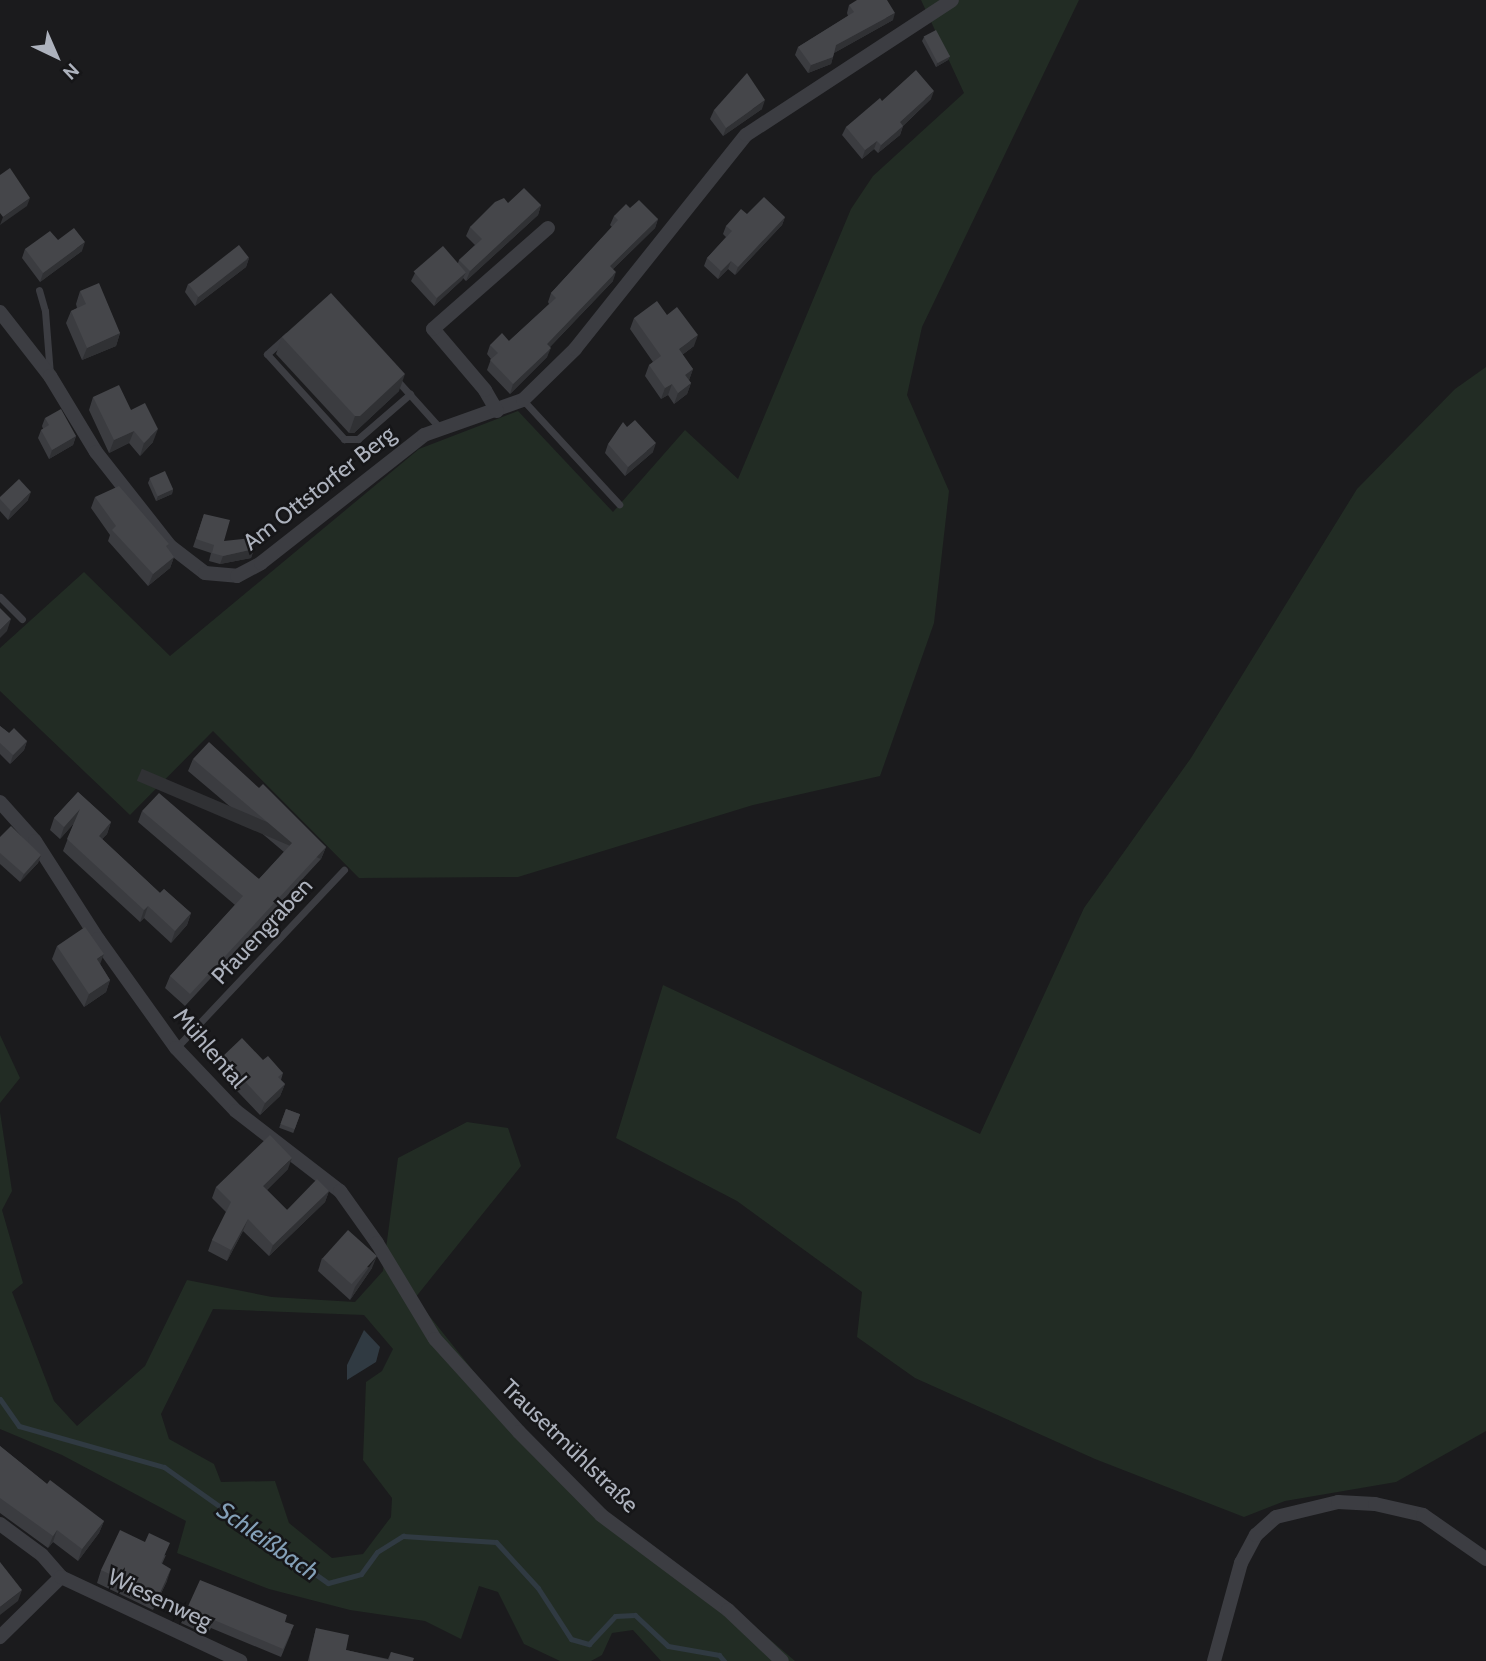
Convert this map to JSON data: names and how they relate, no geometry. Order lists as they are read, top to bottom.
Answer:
{
  "streets": {
    "street": [
      "Am Ottstorfer Berg",
      "Mühlental",
      "Trausetmühlstraße",
      "Wiesenweg"
    ],
    "lane": ["Pfauengraben"]
  },
  "crossings": [
    ["Pfauengraben", "Mühlental"],
    ["Mühlental", "Trausetmühlstraße"]
  ],
  "water": ["Schleißbach"],
  "north": "bottom right"
}
